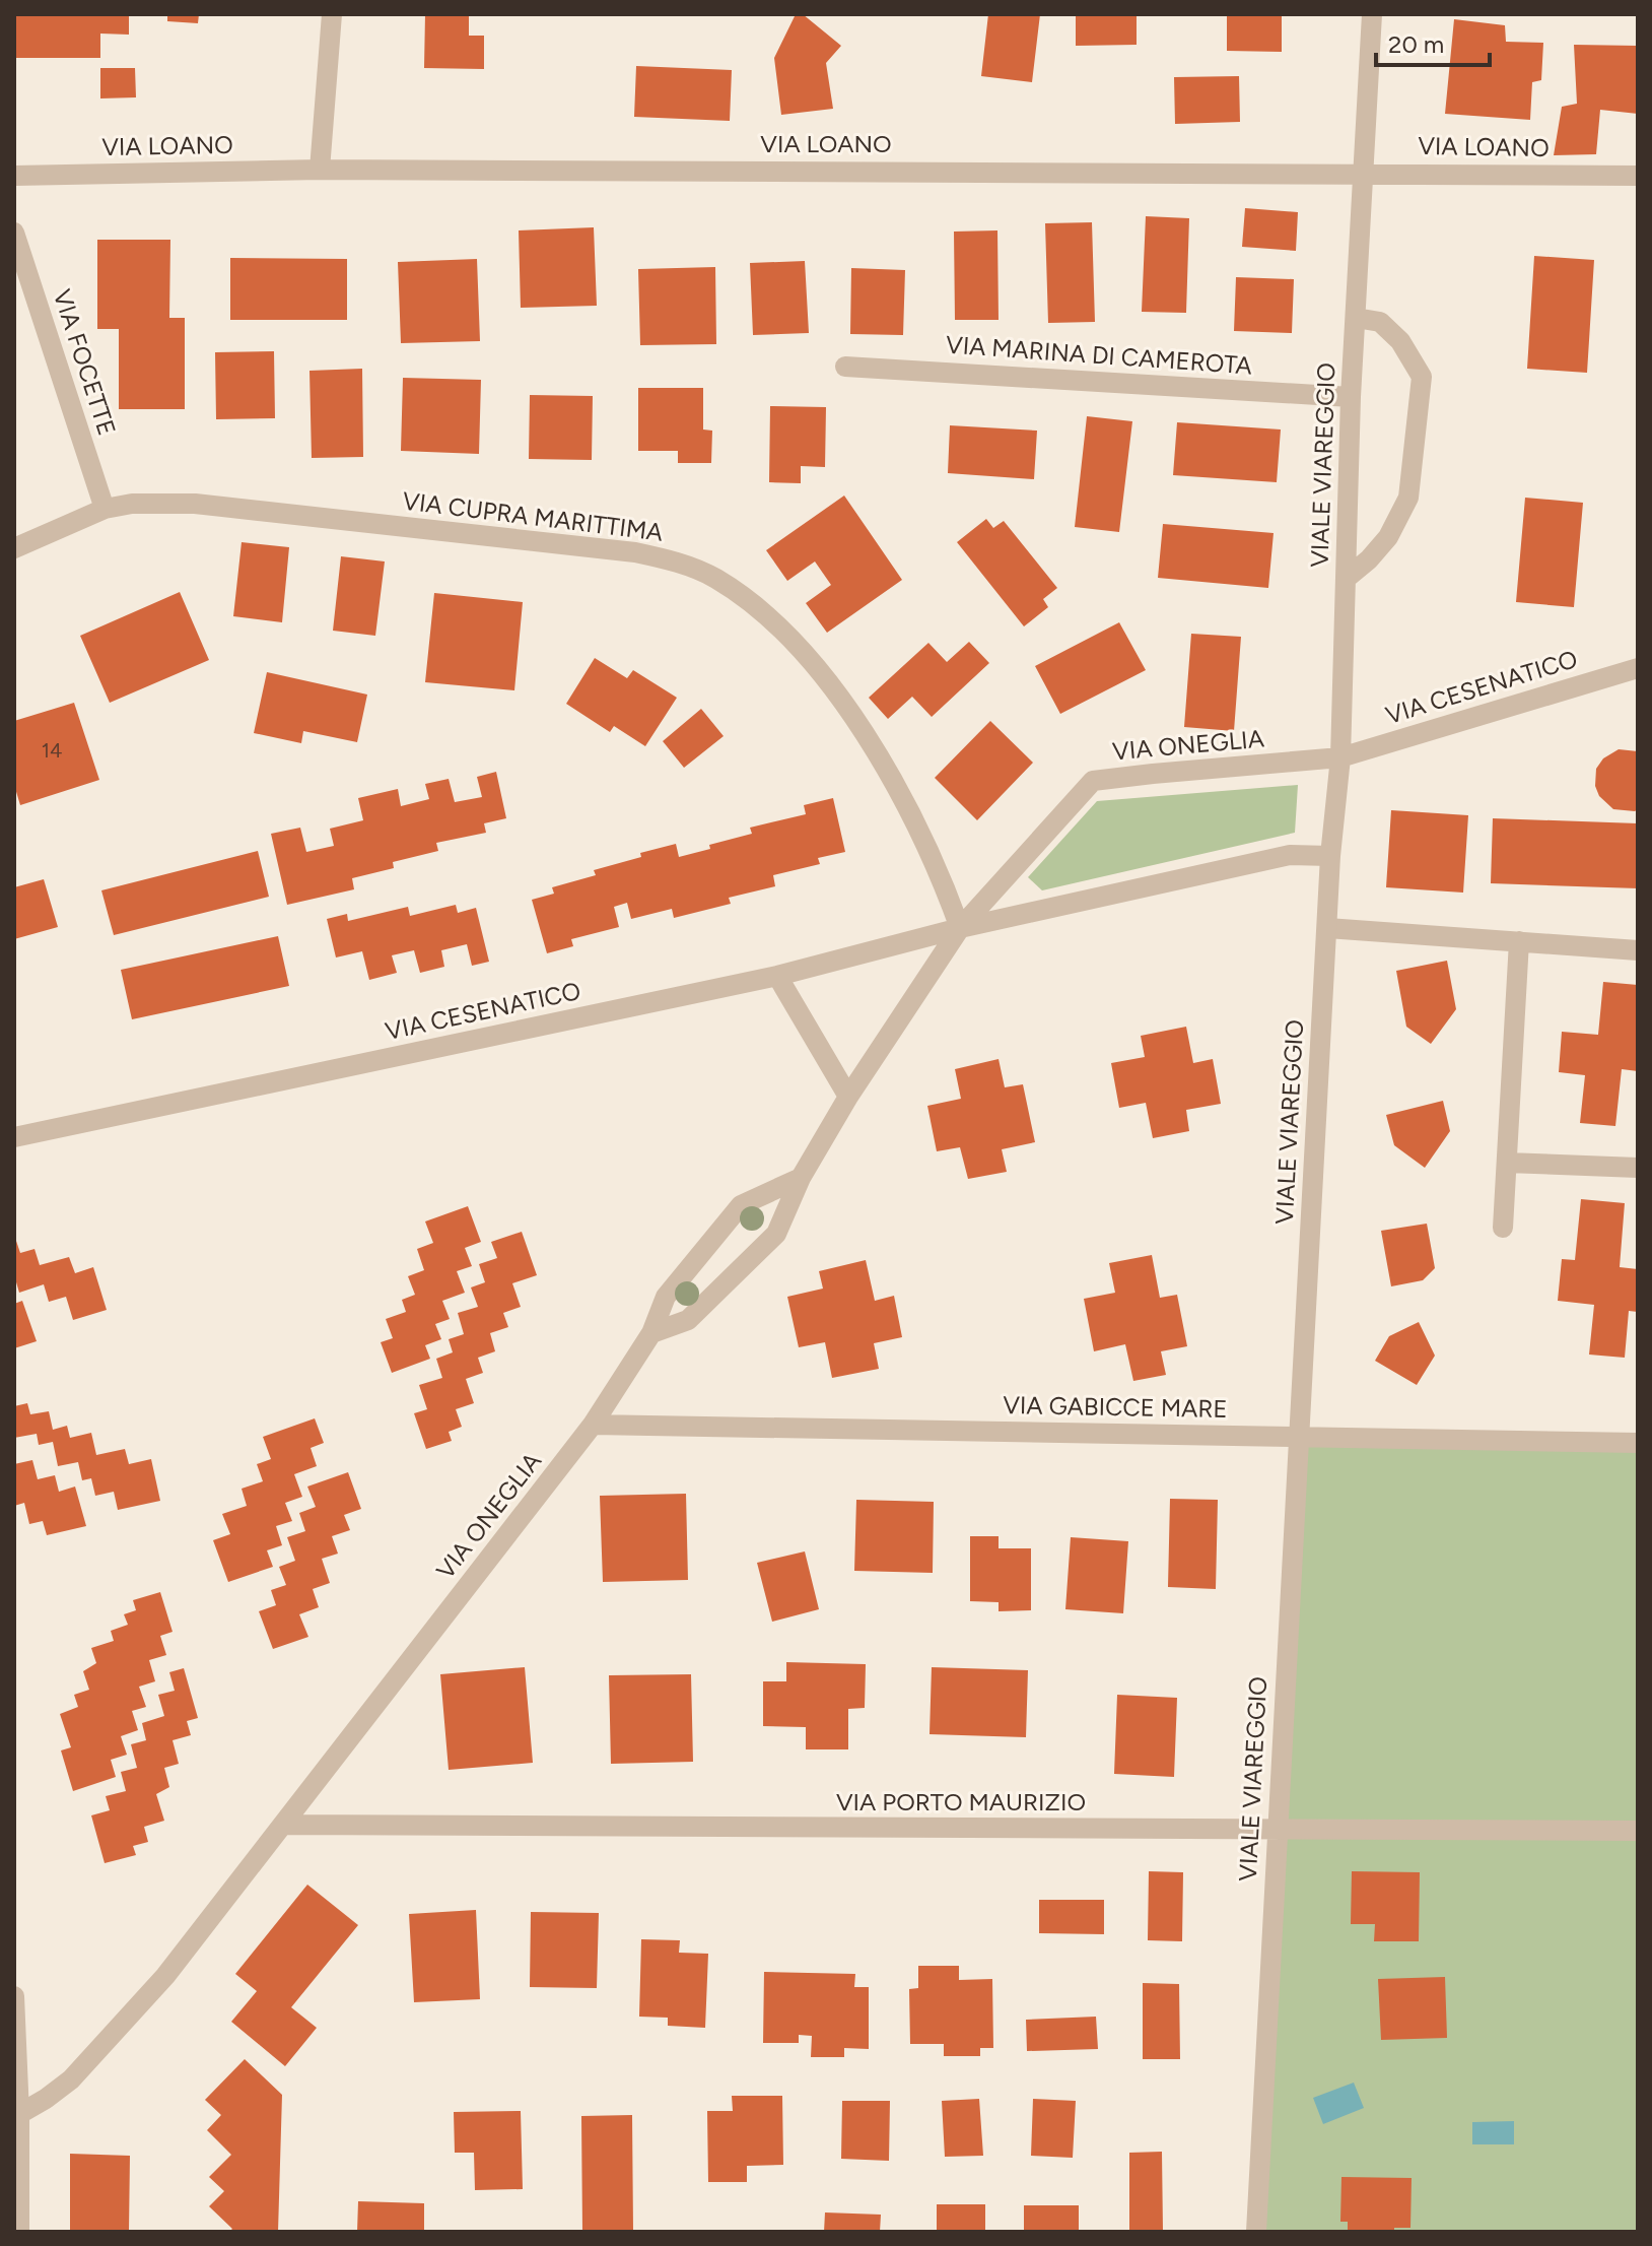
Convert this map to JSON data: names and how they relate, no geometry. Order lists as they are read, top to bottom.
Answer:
{
  "streets": {
    "street": [
      "VIA LOANO",
      "VIA MARINA DI CAMEROTA",
      "VIA FOCETTE",
      "VIALE VIAREGGIO",
      "VIA CUPRA MARITTIMA",
      "VIA CESENATICO",
      "VIA ONEGLIA",
      "VIA GABICCE MARE",
      "VIA PORTO MAURIZIO"
    ]
  },
  "crossings": [
    ["VIA LOANO", "VIALE VIAREGGIO"],
    ["VIA MARINA DI CAMEROTA", "VIALE VIAREGGIO"],
    ["VIA FOCETTE", "VIA CUPRA MARITTIMA"],
    ["VIALE VIAREGGIO", "VIA CESENATICO"],
    ["VIALE VIAREGGIO", "VIA ONEGLIA"],
    ["VIALE VIAREGGIO", "VIA GABICCE MARE"],
    ["VIALE VIAREGGIO", "VIA PORTO MAURIZIO"],
    ["VIA CUPRA MARITTIMA", "VIA CESENATICO"],
    ["VIA CUPRA MARITTIMA", "VIA ONEGLIA"],
    ["VIA CESENATICO", "VIA ONEGLIA"],
    ["VIA ONEGLIA", "VIA GABICCE MARE"],
    ["VIA ONEGLIA", "VIA PORTO MAURIZIO"]
  ],
  "house_numbers": ["14"],
  "scale_bar": "20 m"
}
